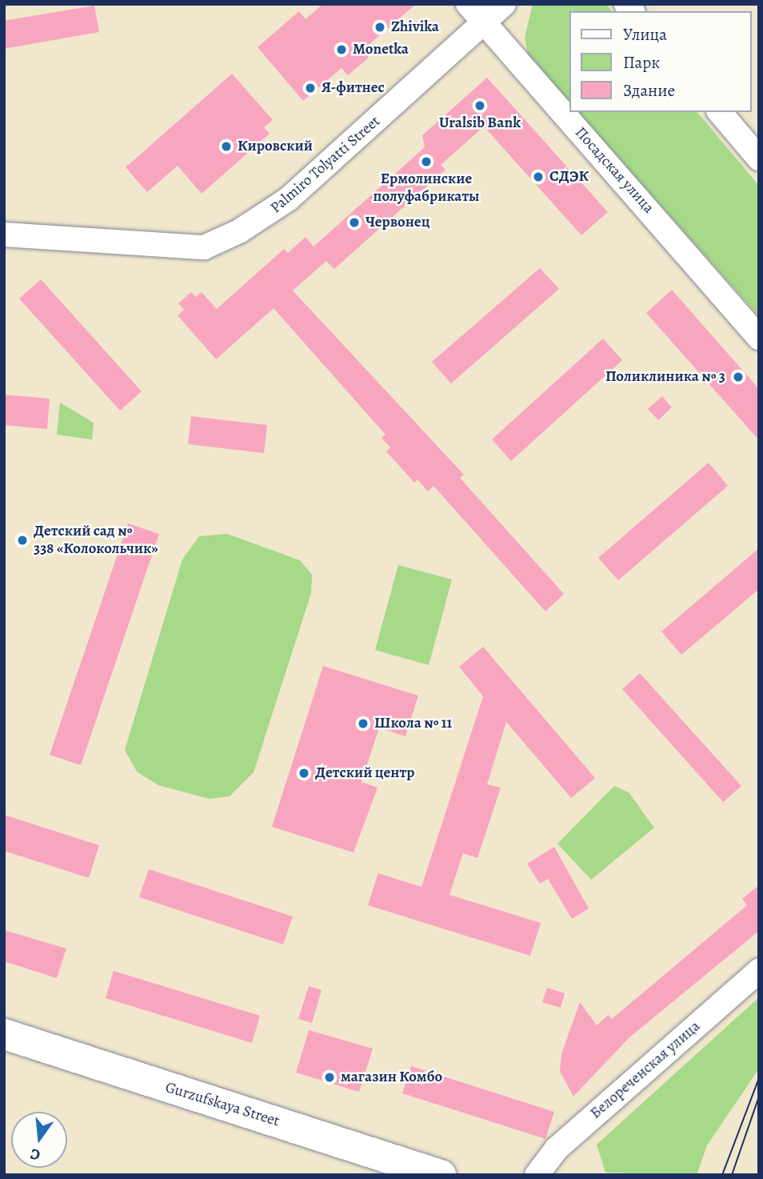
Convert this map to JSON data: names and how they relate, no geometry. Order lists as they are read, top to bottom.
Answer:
{
  "streets": {
    "main road": ["Gurzufskaya Street"],
    "street": ["Palmiro Tolyatti Street", "Посадская улица", "Белореченская улица"]
  },
  "crossings": [
    ["Palmiro Tolyatti Street", "Посадская улица"]
  ],
  "places": [
    "Zhivika",
    "Monetka",
    "Я-фитнес",
    "Uralsib Bank",
    "Кировский",
    "Ермолинские полуфабрикаты",
    "СДЭК",
    "Червонец",
    "Поликлиника № 3",
    "Детский сад № 338 «Колокольчик»",
    "Школа № 11",
    "Детский центр",
    "магазин Комбо"
  ],
  "legend": ["Улица", "Парк", "Здание"],
  "north": "bottom"
}
